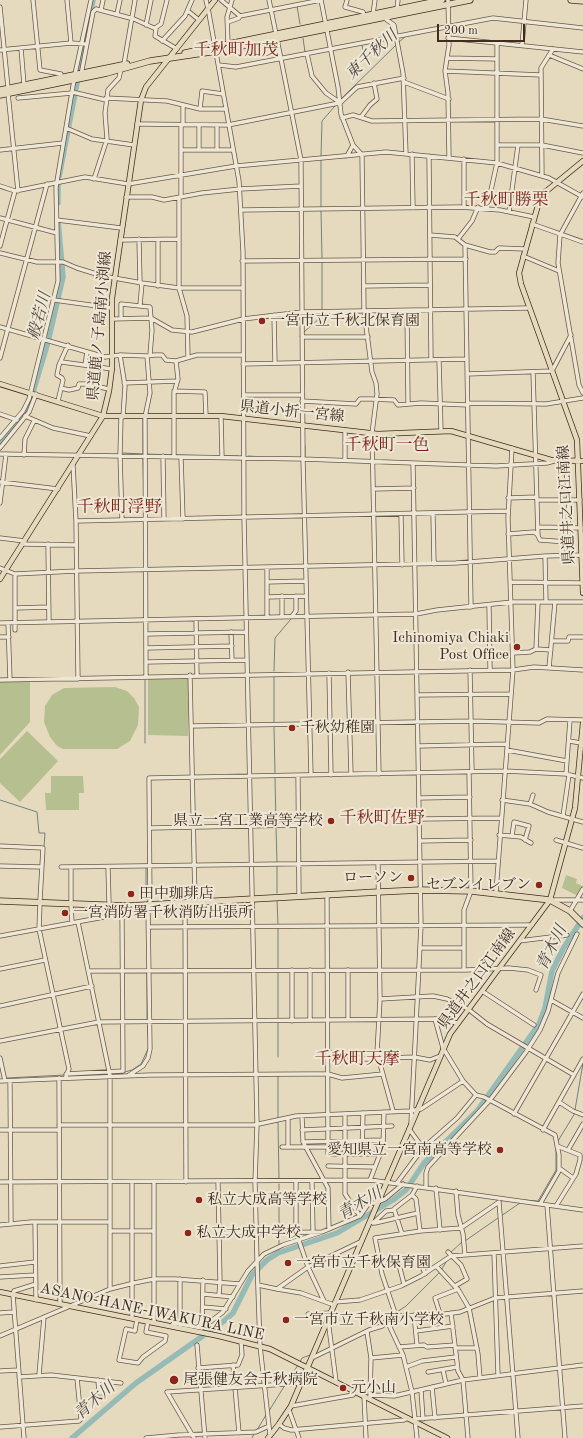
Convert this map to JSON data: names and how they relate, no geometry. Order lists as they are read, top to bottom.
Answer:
{
  "streets": {
    "main road": [
      "県道鹿ノ子島南小渕線",
      "県道小折一宮線",
      "県道井之口江南線",
      "ASANO-HANE-IWAKURA LINE"
    ]
  },
  "crossings": [
    ["県道鹿ノ子島南小渕線", "県道小折一宮線"],
    ["県道小折一宮線", "県道井之口江南線"],
    ["県道井之口江南線", "ASANO-HANE-IWAKURA LINE"]
  ],
  "districts": [
    "千秋町加茂",
    "千秋町勝栗",
    "千秋町一色",
    "千秋町浮野",
    "千秋町佐野",
    "千秋町天摩"
  ],
  "water": ["東千秋川", "般若川", "青木川"],
  "places": [
    "一宮市立千秋北保育園",
    "Ichinomiya Chiaki Post Office",
    "千秋幼稚園",
    "県立一宮工業高等学校",
    "ローソン",
    "セブンイレブン",
    "田中珈琲店",
    "一宮消防署千秋消防出張所",
    "愛知県立一宮南高等学校",
    "私立大成高等学校",
    "私立大成中学校",
    "一宮市立千秋保育園",
    "一宮市立千秋南小学校",
    "尾張健友会千秋病院",
    "元小山"
  ],
  "scale_bar": "200 m"
}
